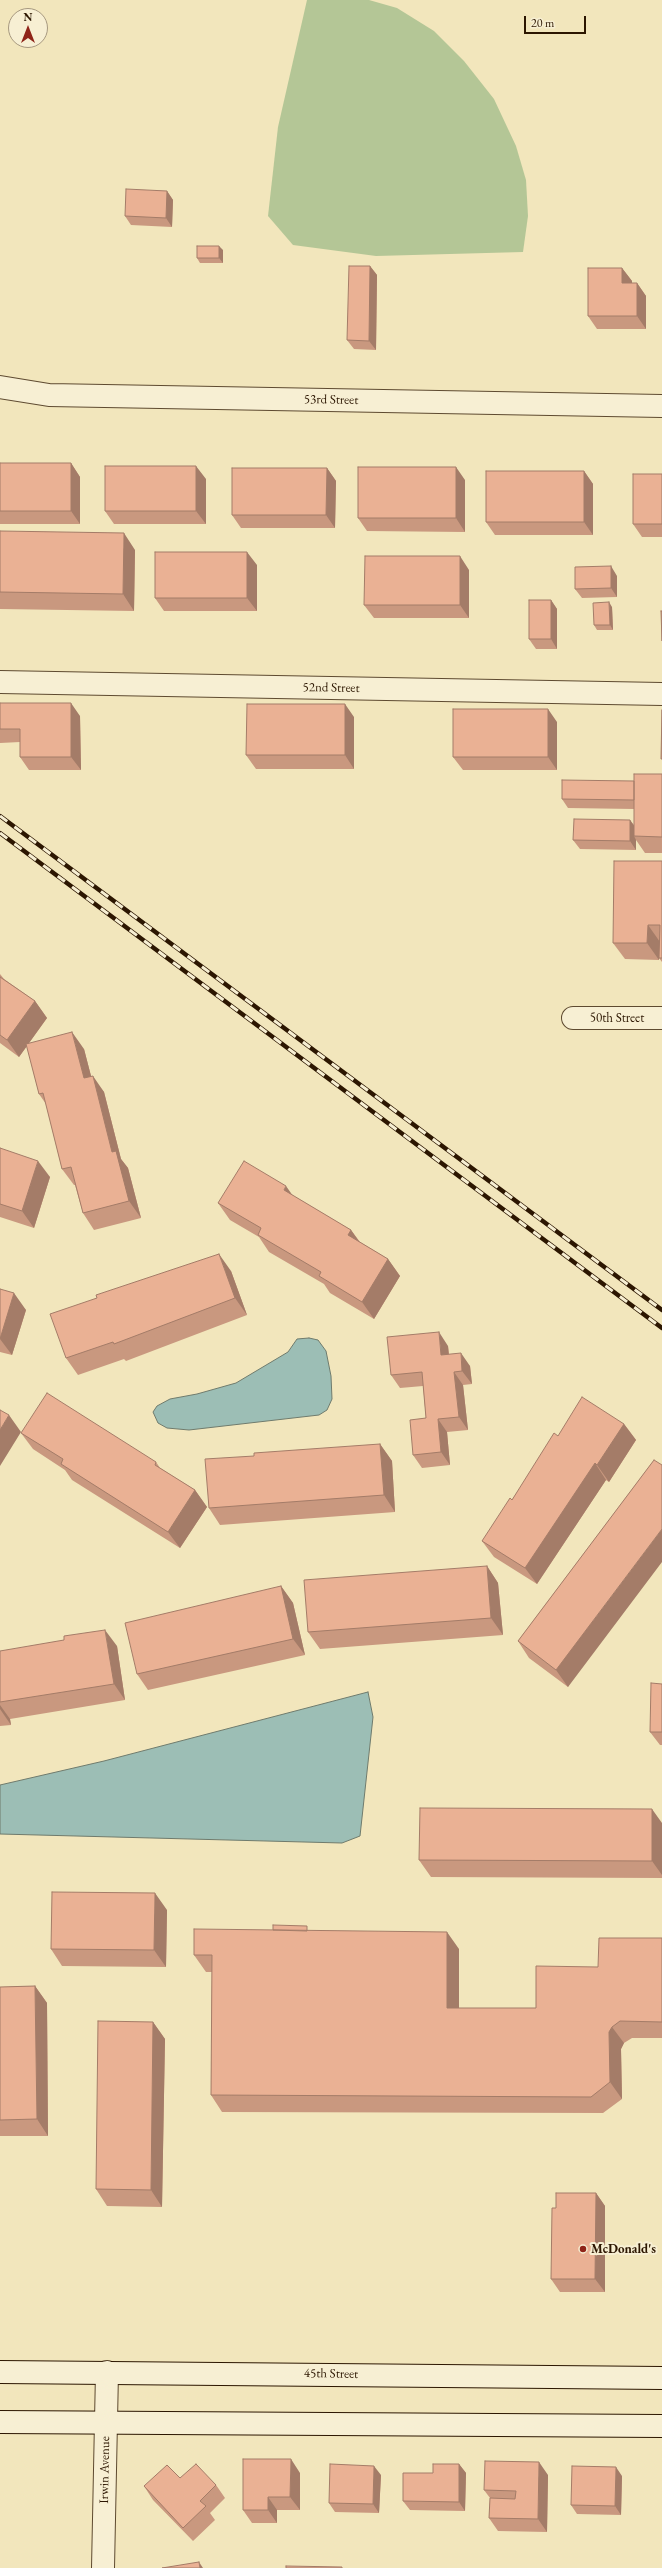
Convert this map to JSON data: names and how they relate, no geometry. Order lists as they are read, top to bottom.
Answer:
{
  "streets": {
    "street": [
      "53rd Street",
      "52nd Street",
      "50th Street",
      "45th Street",
      "Irwin Avenue"
    ]
  },
  "crossings": [
    ["45th Street", "Irwin Avenue"]
  ],
  "places": ["McDonald's"],
  "scale_bar": "20 m",
  "north": "top"
}
